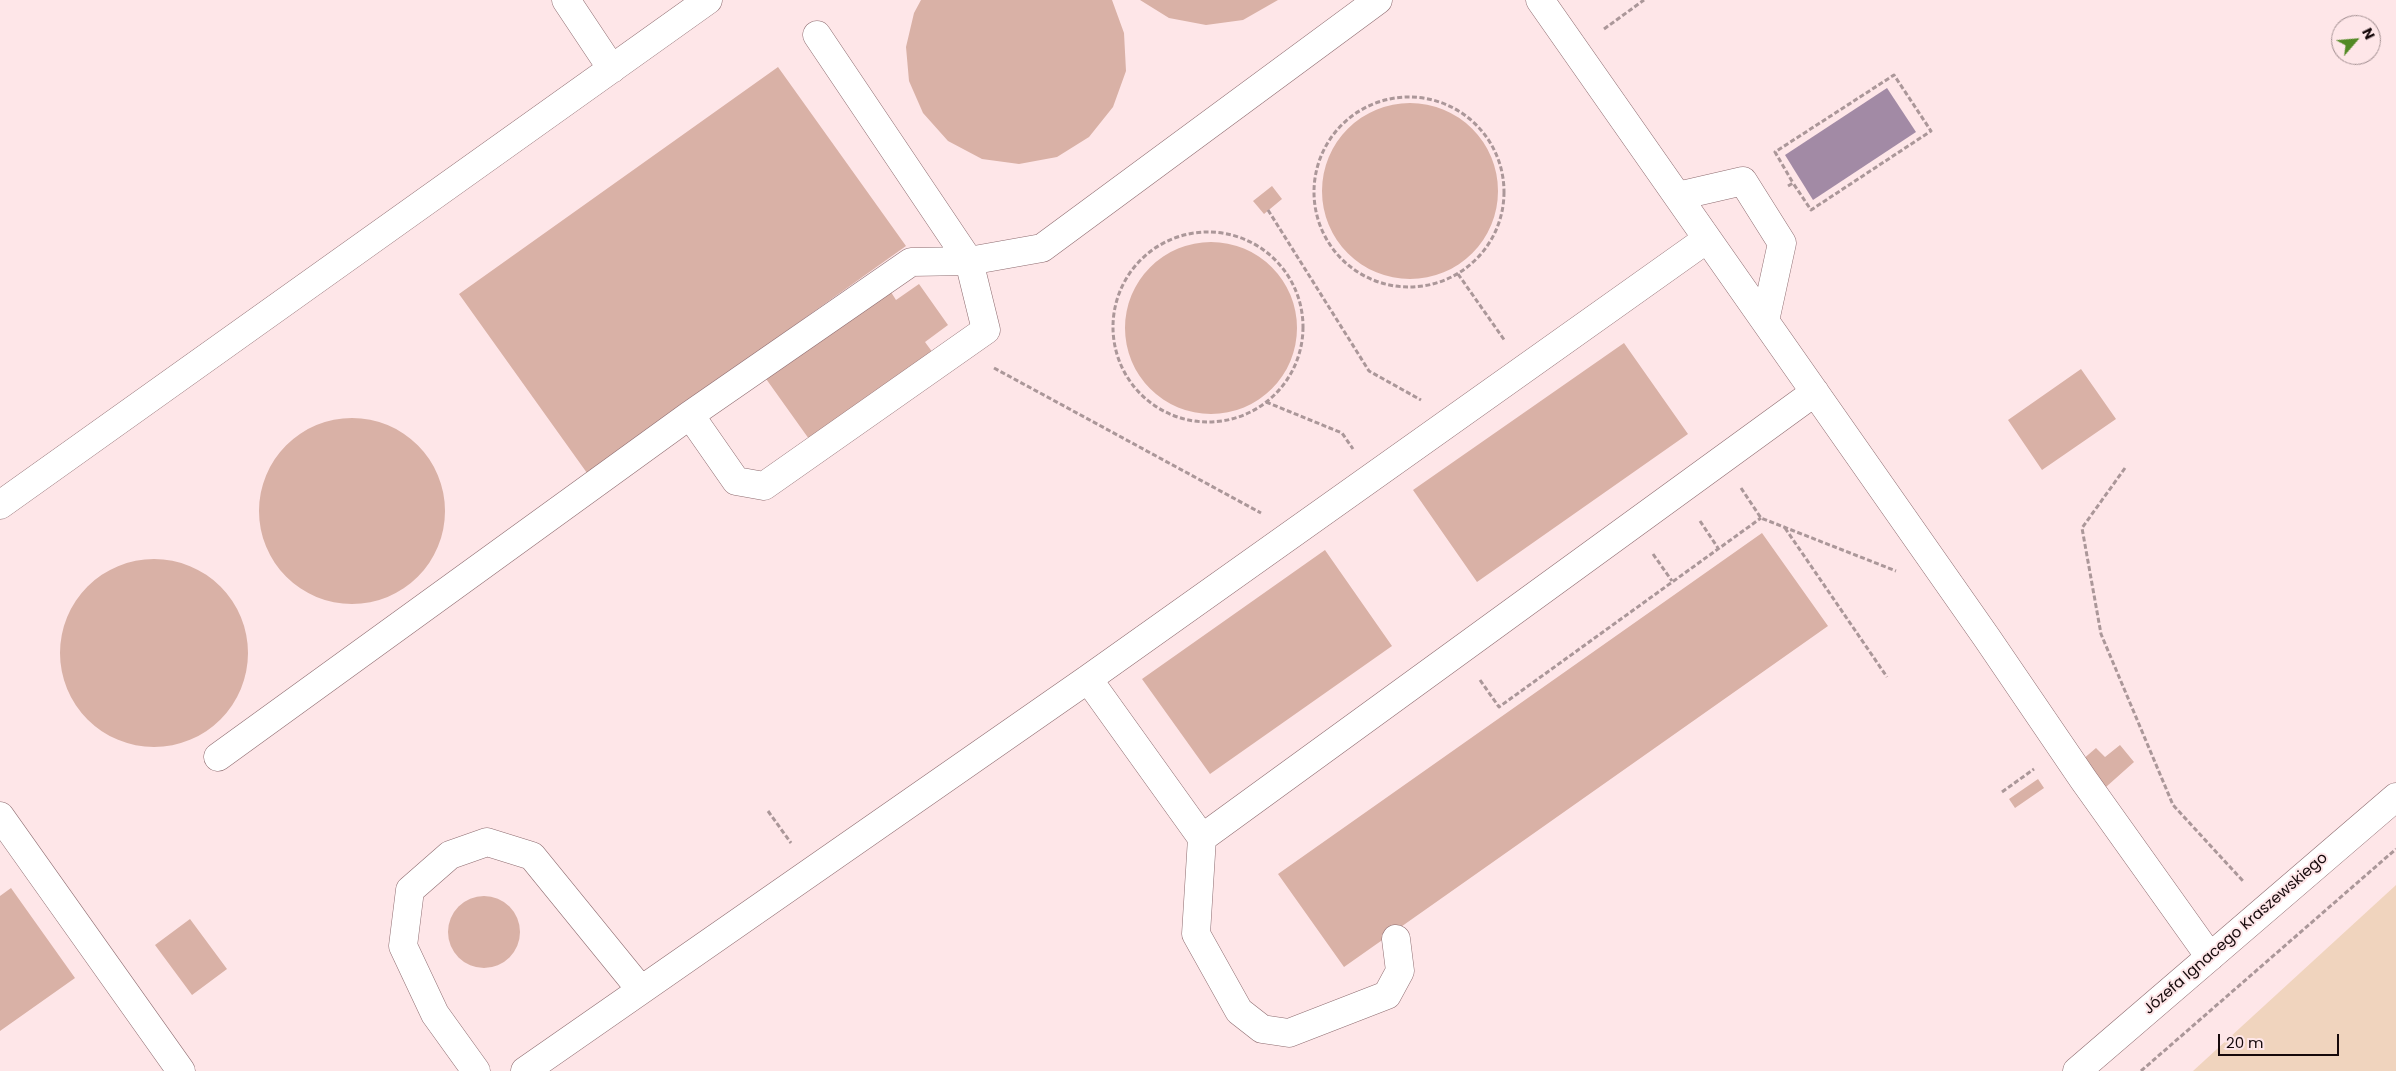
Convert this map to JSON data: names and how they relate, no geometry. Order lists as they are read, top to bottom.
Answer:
{
  "streets": {
    "street": ["Józefa Ignacego Kraszewskiego"]
  },
  "scale_bar": "20 m",
  "north": "top right"
}
